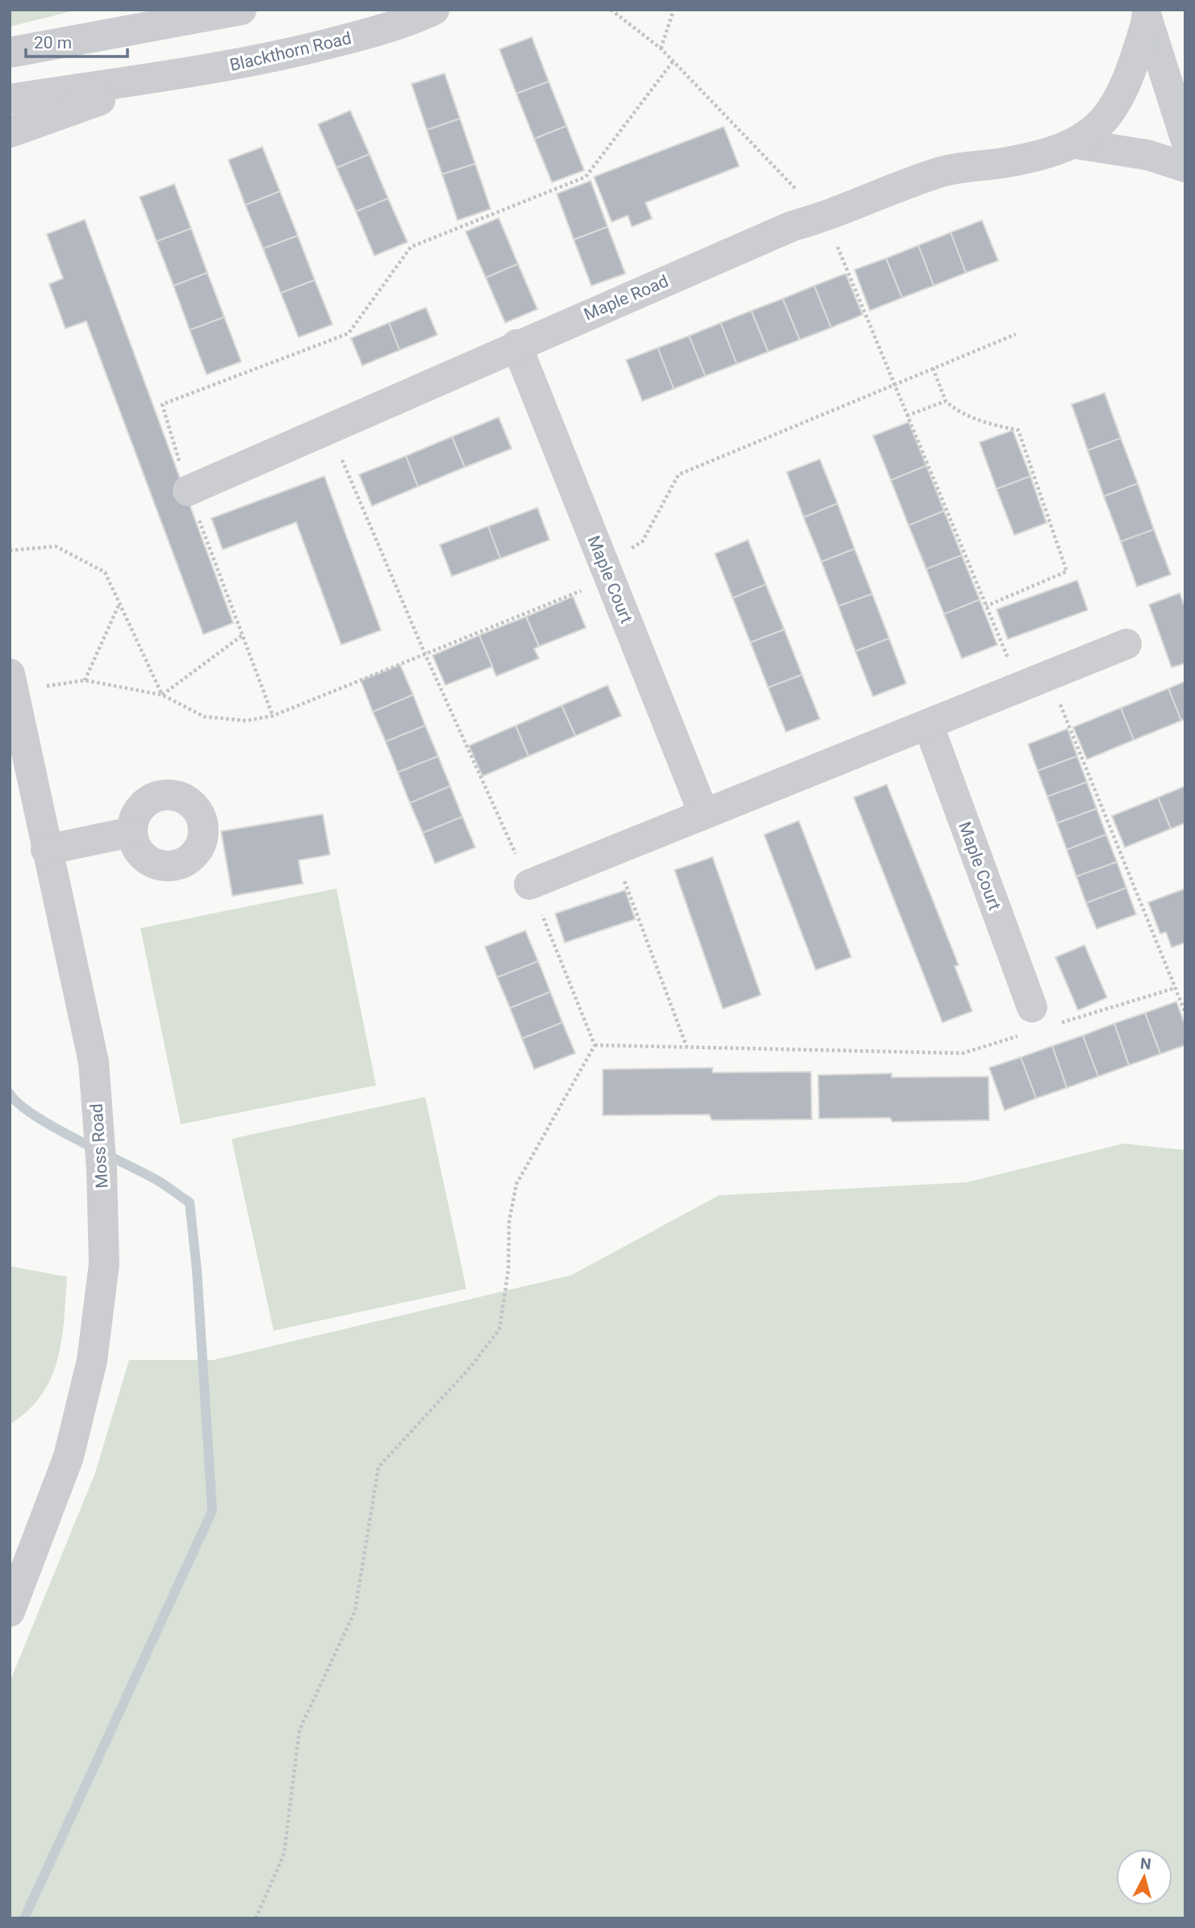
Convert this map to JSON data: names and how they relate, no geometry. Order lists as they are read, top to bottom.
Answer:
{
  "streets": {
    "street": [
      "Blackthorn Road",
      "Maple Road",
      "Maple Court",
      "Moss Road"
    ]
  },
  "crossings": [
    ["Maple Road", "Maple Court"]
  ],
  "scale_bar": "20 m",
  "north": "top"
}
